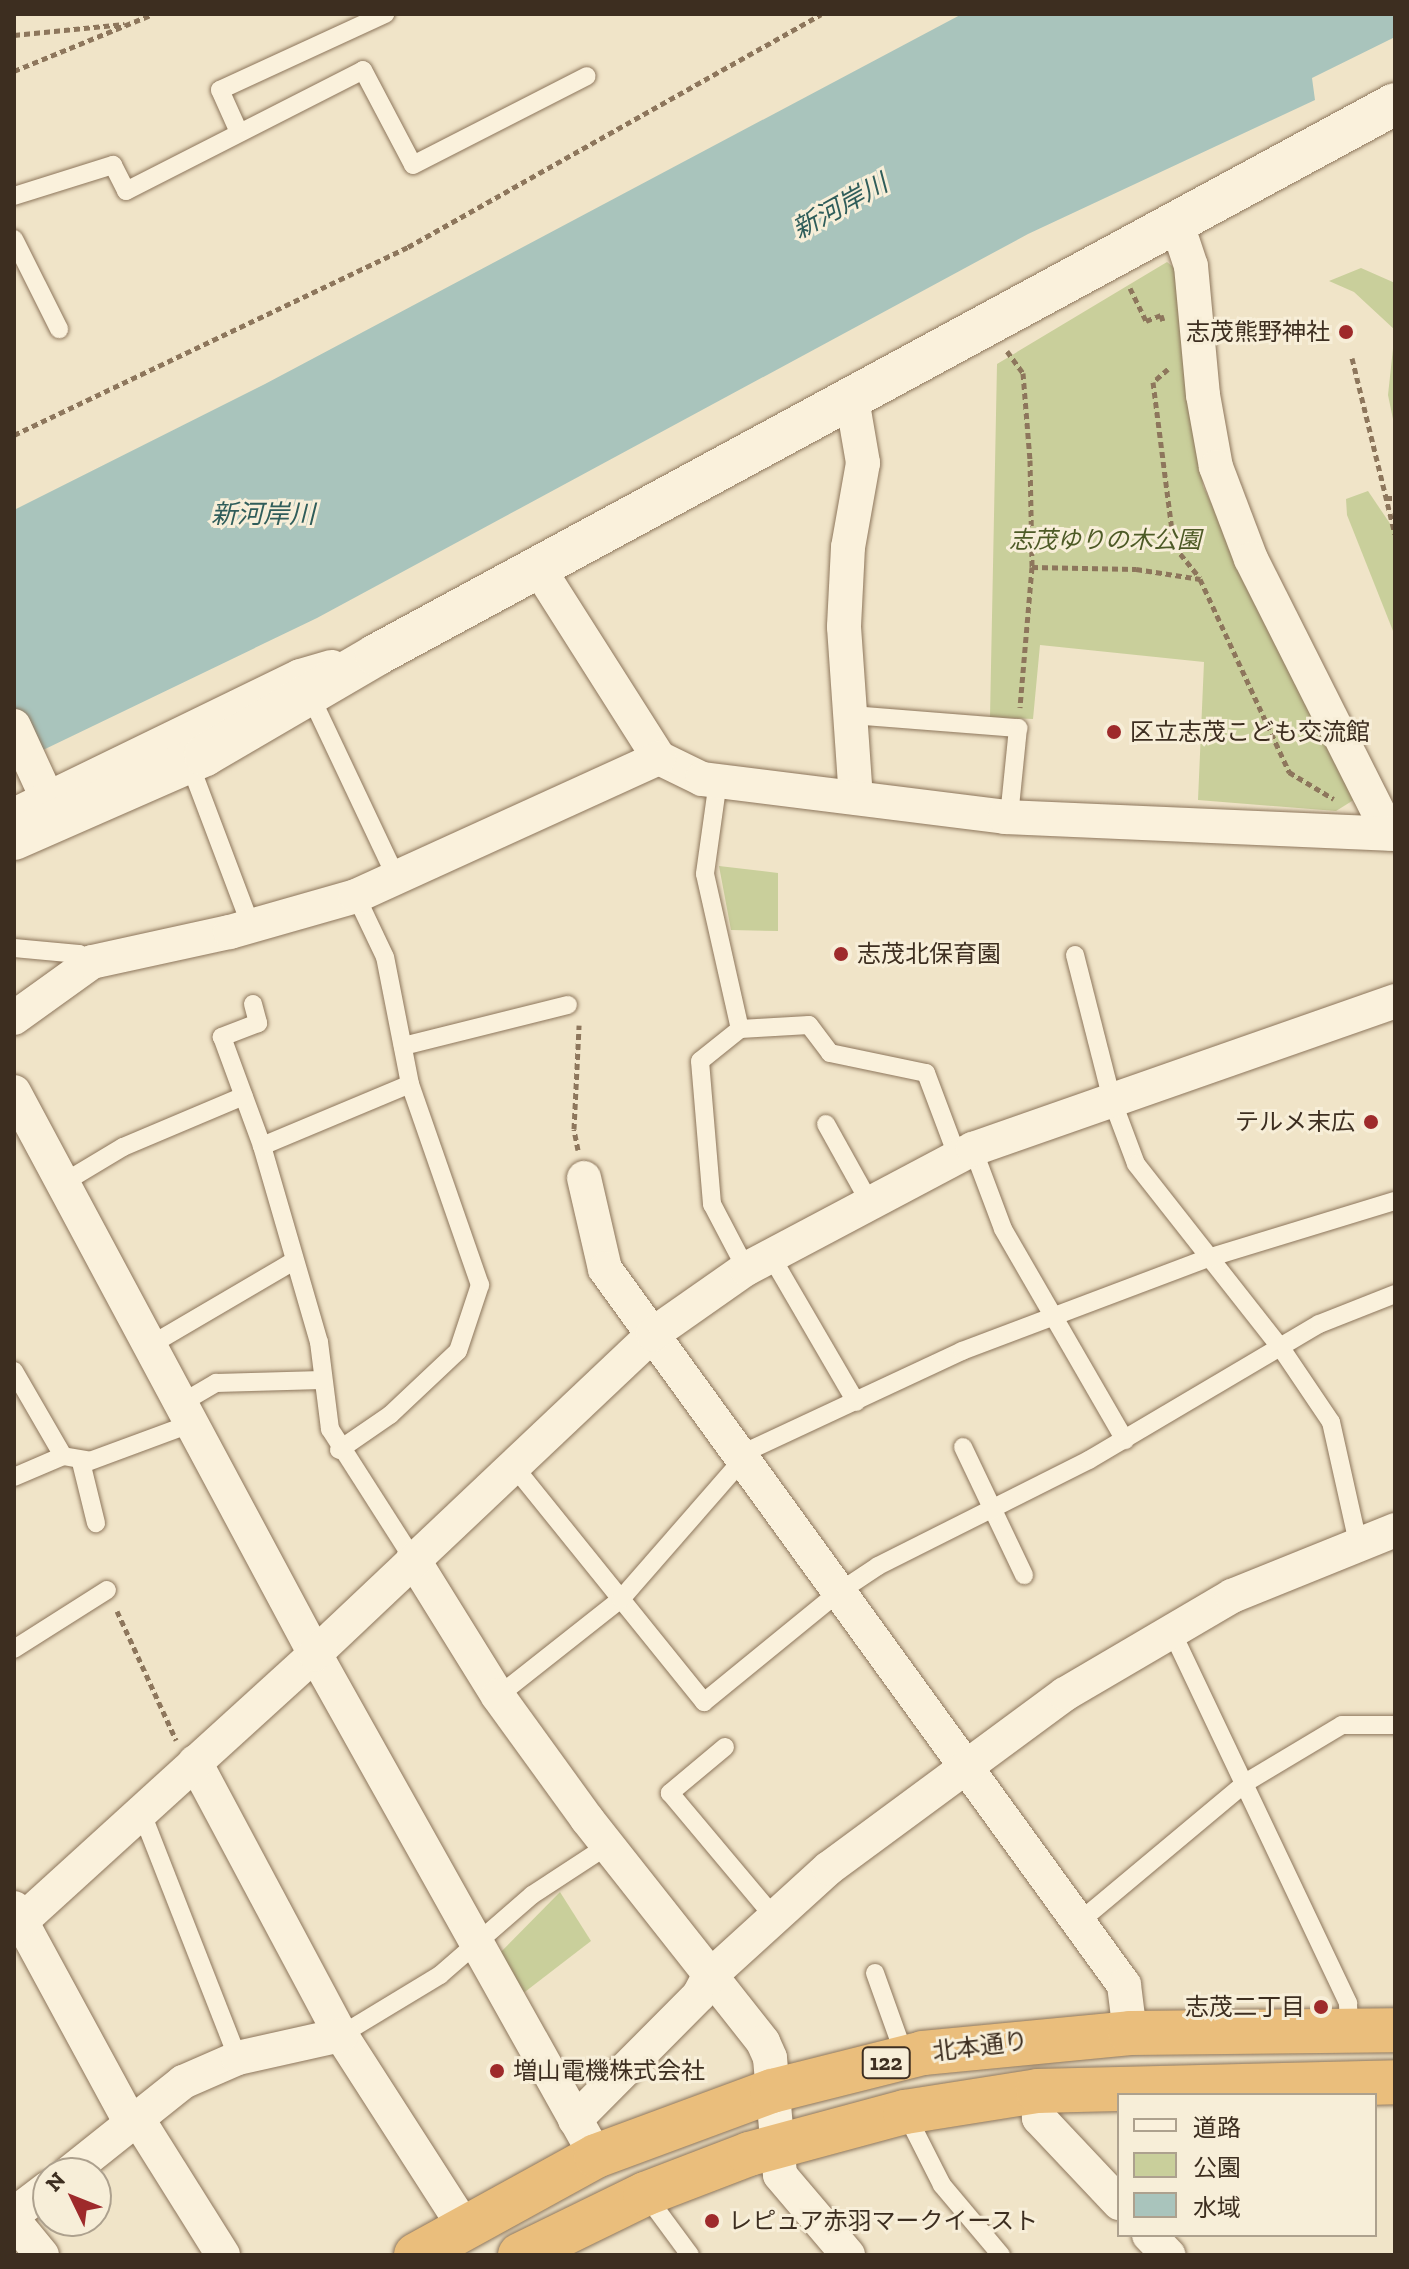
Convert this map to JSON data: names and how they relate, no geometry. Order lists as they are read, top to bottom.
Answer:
{
  "streets": {
    "highway": ["北本通り", "122"]
  },
  "water": ["新河岸川"],
  "parks": ["志茂ゆりの木公園"],
  "places": [
    "志茂熊野神社",
    "区立志茂こども交流館",
    "志茂北保育園",
    "テルメ末広",
    "志茂二丁目",
    "増山電機株式会社",
    "レピュア赤羽マークイースト"
  ],
  "legend": ["道路", "公園", "水域"],
  "north": "top left"
}
